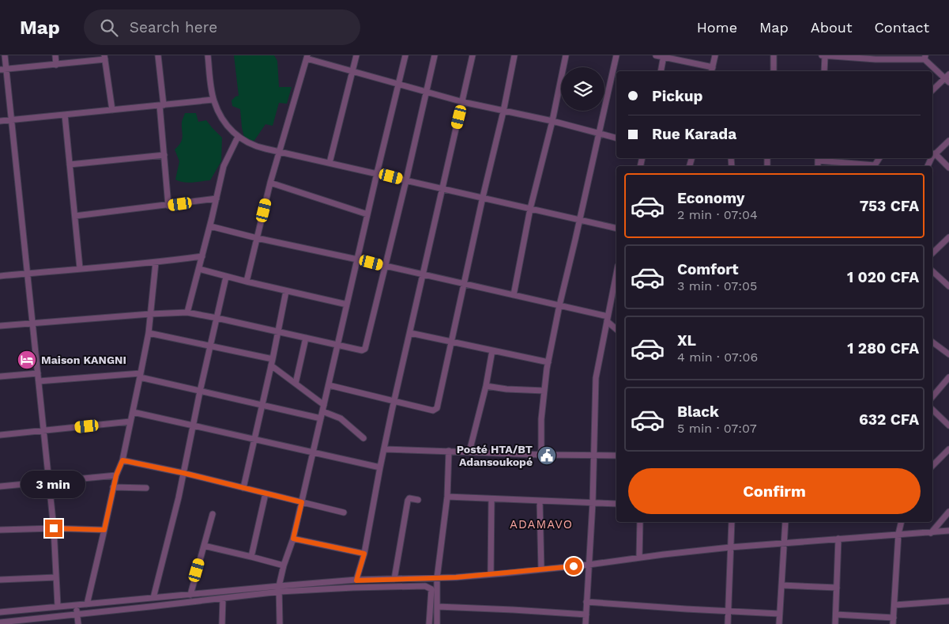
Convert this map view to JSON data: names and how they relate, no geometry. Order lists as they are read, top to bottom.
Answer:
{
  "districts": ["ADAMAVO"],
  "places": {
    "hotel": ["Maison KANGNI"],
    "public building": ["Posté HTA/BT Adansoukopé"]
  },
  "page": {
    "header": "Map",
    "search": "Search here",
    "nav": [
      "Home",
      "Map",
      "About",
      "Contact"
    ],
    "banner": ["Pickup", "Rue Karada"],
    "list": [
      {
        "name": "Economy",
        "note": "2 min · 07:04",
        "value": "753 CFA"
      },
      {
        "name": "Comfort",
        "note": "3 min · 07:05",
        "value": "1 020 CFA"
      },
      {
        "name": "XL",
        "note": "4 min · 07:06",
        "value": "1 280 CFA"
      },
      {
        "name": "Black",
        "note": "5 min · 07:07",
        "value": "632 CFA"
      }
    ],
    "buttons": "Confirm",
    "bubble": "3 min"
  }
}
